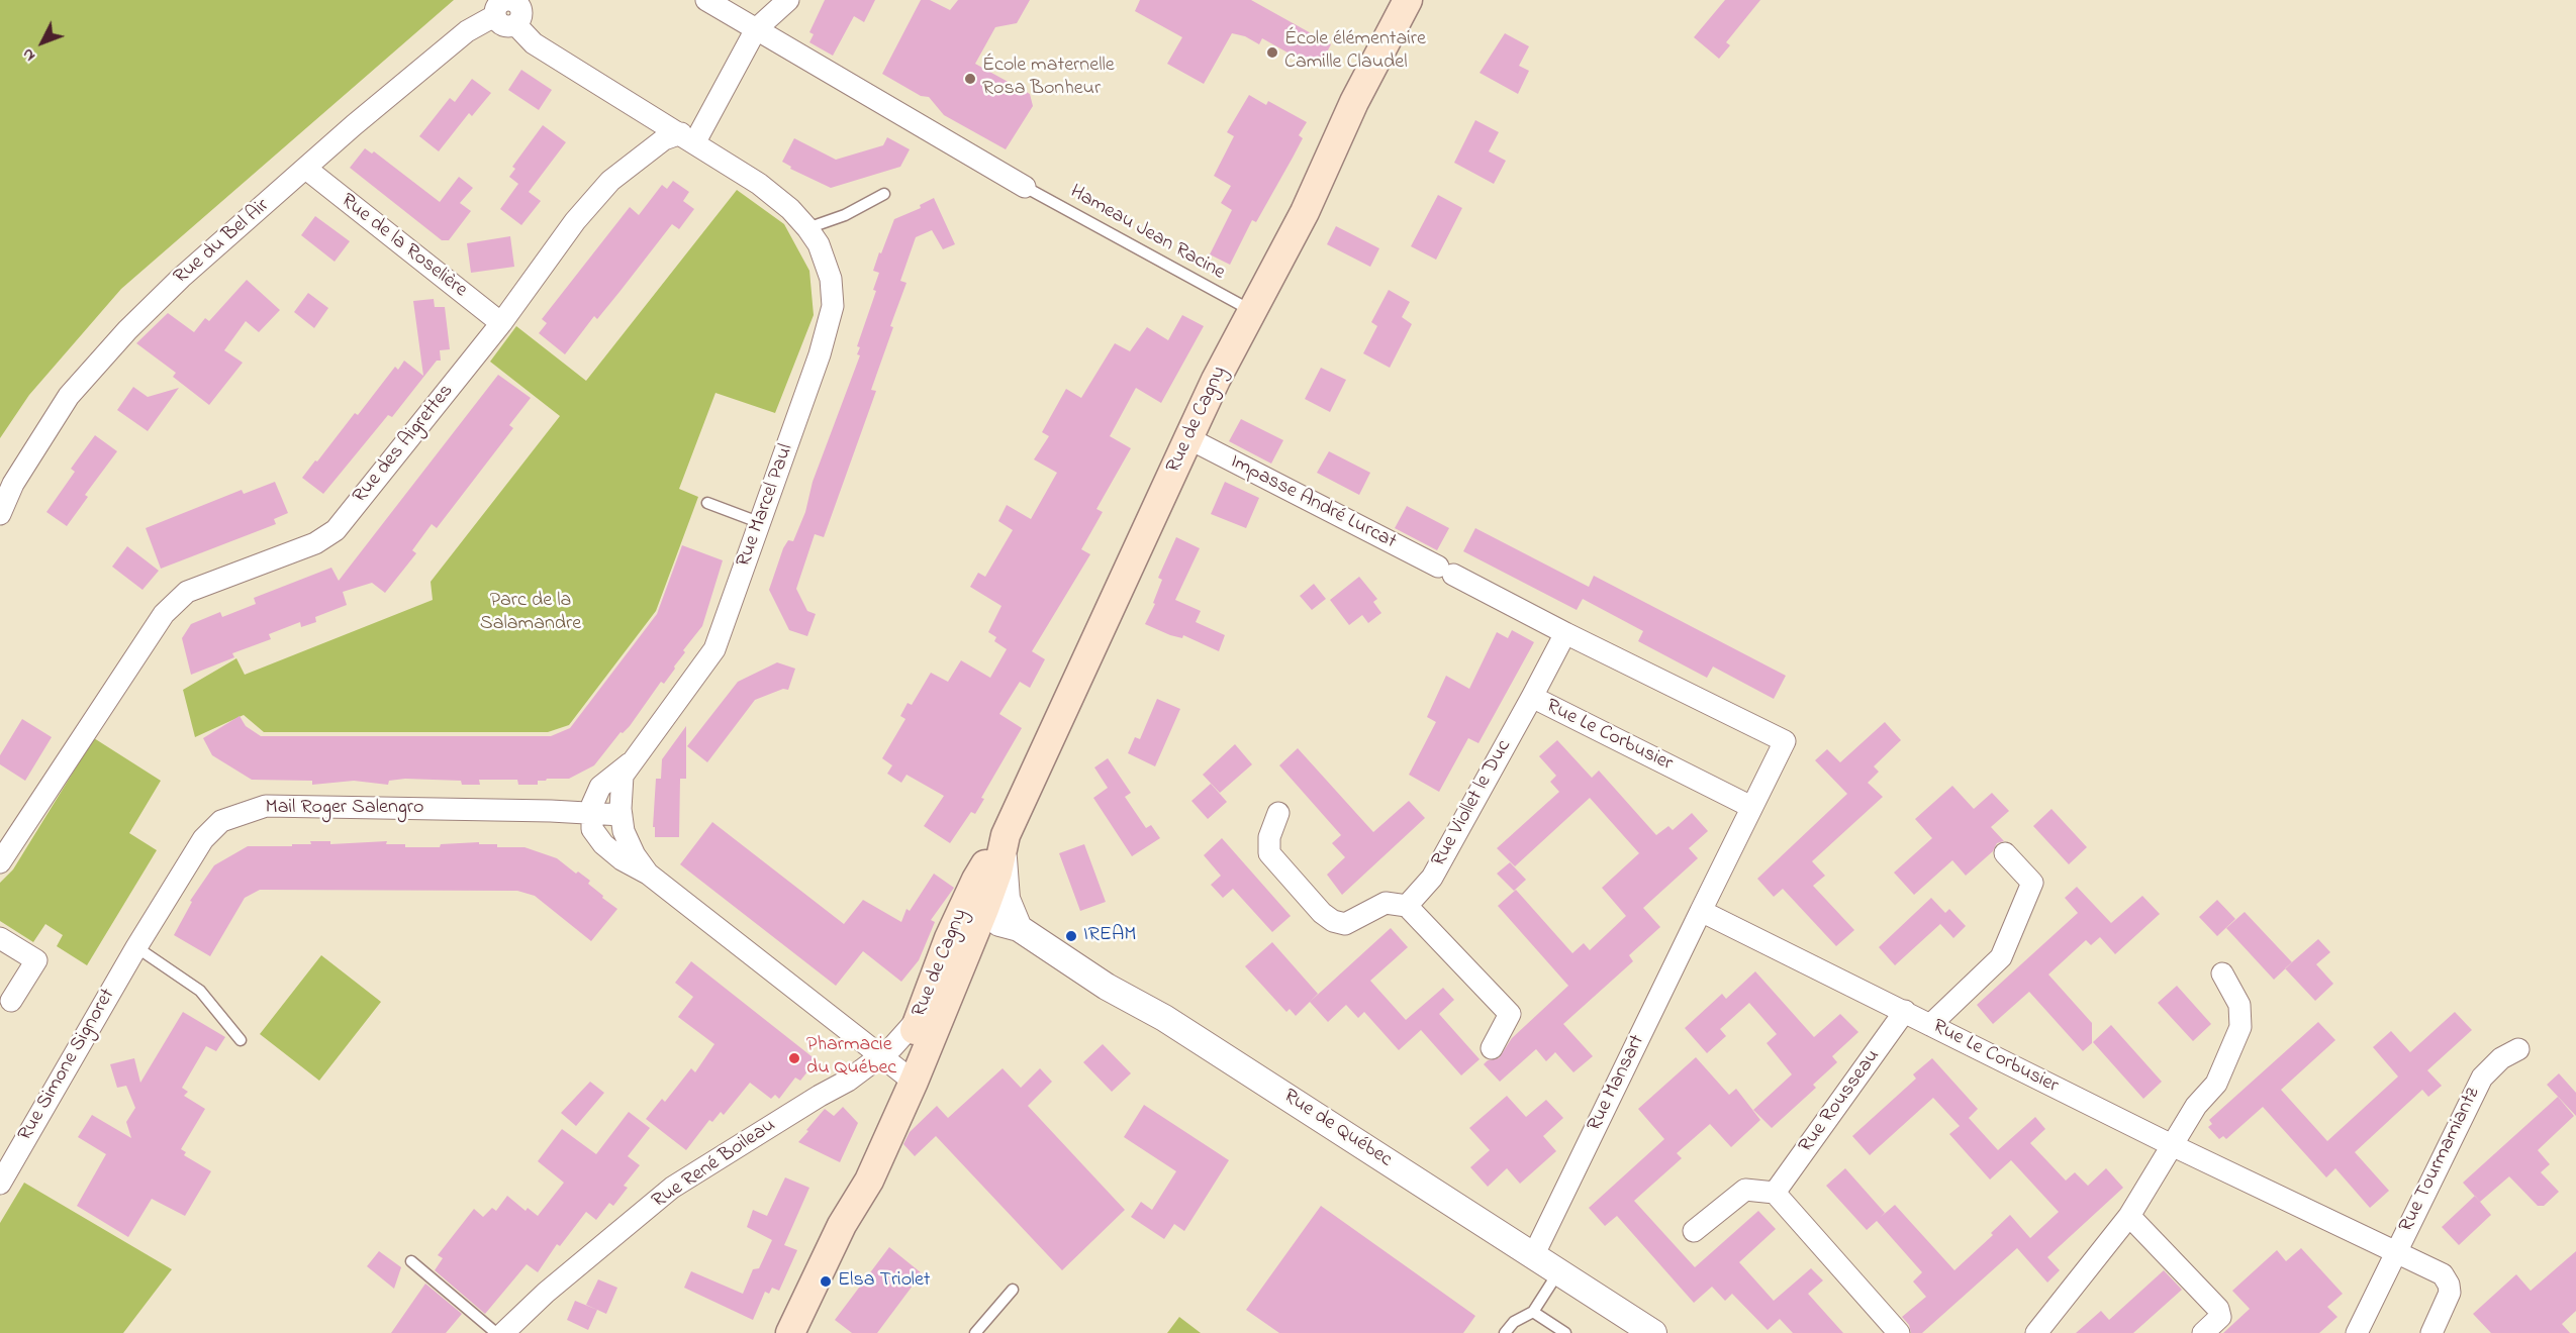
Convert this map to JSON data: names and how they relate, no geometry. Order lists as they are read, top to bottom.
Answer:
{
  "streets": {
    "main road": ["Rue de Cagny"],
    "street": [
      "Rue du Bel Air",
      "Rue de la Roselière",
      "Rue des Aigrettes",
      "Impasse André Lurcat",
      "Rue Marcel Paul",
      "Rue Le Corbusier",
      "Rue Viollet le Duc",
      "Mail Roger Salengro",
      "Rue Simone Signoret",
      "Rue Mansart",
      "Rue Rousseau",
      "Rue de Québec",
      "Rue Tourmamiantz",
      "Rue René Boileau"
    ],
    "lane": ["Hameau Jean Racine"]
  },
  "crossings": [
    ["Hameau Jean Racine", "Rue de Cagny"],
    ["Rue du Bel Air", "Rue de la Roselière"],
    ["Rue du Bel Air", "Rue Marcel Paul"],
    ["Rue de la Roselière", "Rue des Aigrettes"],
    ["Rue de Cagny", "Impasse André Lurcat"],
    ["Rue de Cagny", "Rue Marcel Paul"],
    ["Rue de Cagny", "Rue de Québec"],
    ["Rue de Cagny", "Rue René Boileau"],
    ["Rue des Aigrettes", "Rue Marcel Paul"],
    ["Impasse André Lurcat", "Rue Le Corbusier"],
    ["Rue Marcel Paul", "Mail Roger Salengro"],
    ["Rue Marcel Paul", "Rue René Boileau"],
    ["Rue Le Corbusier", "Rue Viollet le Duc"],
    ["Rue Le Corbusier", "Rue Mansart"],
    ["Rue Le Corbusier", "Rue Rousseau"],
    ["Rue Le Corbusier", "Rue Tourmamiantz"],
    ["Mail Roger Salengro", "Rue Simone Signoret"],
    ["Rue Mansart", "Rue de Québec"]
  ],
  "parks": ["Parc de la Salamandre"],
  "places": [
    "École élémentaire Camille Claudel",
    "École maternelle Rosa Bonheur",
    "IREAM",
    "Pharmacie du Québec",
    "Elsa Triolet"
  ],
  "north": "bottom left"
}
